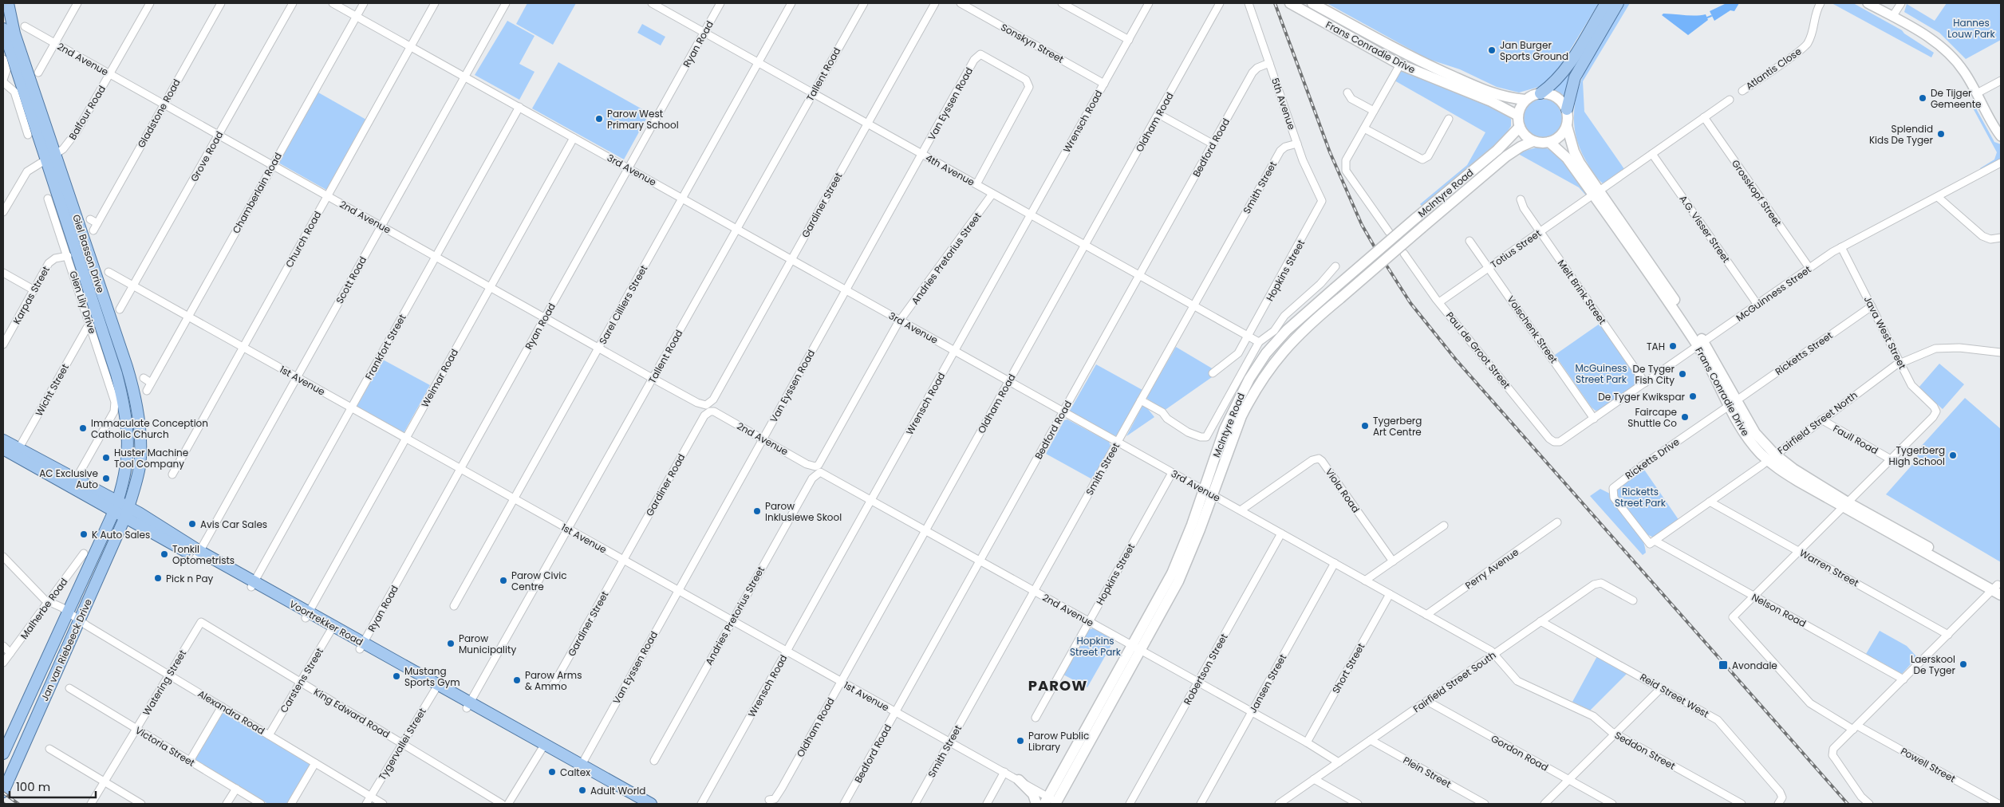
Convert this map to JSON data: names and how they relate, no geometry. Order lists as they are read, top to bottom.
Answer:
{
  "streets": {
    "main road": [
      "Frans Conradie Drive",
      "McIntyre Road",
      "Giel Basson Drive",
      "Voortrekker Road",
      "Jan van Riebeeck Drive"
    ],
    "street": [
      "Sonskyn Street",
      "Ryan Road",
      "2nd Avenue",
      "Atlantis Close",
      "Tallent Road",
      "Van Eyssen Road",
      "5th Avenue",
      "Balfour Road",
      "Gladstone Road",
      "Wrensch Road",
      "Oldham Road",
      "Bedford Road",
      "Grove Road",
      "3rd Avenue",
      "4th Avenue",
      "Smith Street",
      "Chamberlain Road",
      "Grosskopf Street",
      "Gardiner Street",
      "A.G. Visser Street",
      "Church Road",
      "Totius Street",
      "Andries Pretorius Street",
      "Hopkins Street",
      "Scott Road",
      "Melt Brink Street",
      "McGuinness Street",
      "Karpas Street",
      "Glen Lily Drive",
      "Sarel Cilliers Street",
      "Volschenk Street",
      "Java West Street",
      "Frankfort Street",
      "Paul de Groot Street",
      "Ricketts Street",
      "Weimar Road",
      "1st Avenue",
      "Wicht Street",
      "Fairfield Street North",
      "Faull Road",
      "Ricketts Drive",
      "Gardiner Road",
      "Viola Road",
      "Warren Street",
      "Perry Avenue",
      "Malherbe Road",
      "Nelson Road",
      "Short Street",
      "Robertson Street",
      "Carstens Street",
      "Fairfield Street South",
      "Watering Street",
      "Jansen Street",
      "Reid Street West",
      "Alexandra Road",
      "King Edward Road",
      "Tygervallei Street",
      "Victoria Street",
      "Seddon Street",
      "Gordon Road",
      "Powell Street",
      "Plein Street"
    ]
  },
  "crossings": [
    ["Sonskyn Street", "Wrensch Road"],
    ["Ryan Road", "2nd Avenue"],
    ["Ryan Road", "3rd Avenue"],
    ["Ryan Road", "4th Avenue"],
    ["Ryan Road", "1st Avenue"],
    ["Ryan Road", "Voortrekker Road"],
    ["Frans Conradie Drive", "McIntyre Road"],
    ["Frans Conradie Drive", "Totius Street"],
    ["Frans Conradie Drive", "McGuinness Street"],
    ["Frans Conradie Drive", "Ricketts Street"],
    ["Frans Conradie Drive", "Fairfield Street North"],
    ["Frans Conradie Drive", "Ricketts Drive"],
    ["2nd Avenue", "Tallent Road"],
    ["2nd Avenue", "Van Eyssen Road"],
    ["2nd Avenue", "Balfour Road"],
    ["2nd Avenue", "Gladstone Road"],
    ["2nd Avenue", "Wrensch Road"],
    ["2nd Avenue", "Oldham Road"],
    ["2nd Avenue", "Bedford Road"],
    ["2nd Avenue", "Grove Road"],
    ["2nd Avenue", "Smith Street"],
    ["2nd Avenue", "Chamberlain Road"],
    ["2nd Avenue", "McIntyre Road"],
    ["2nd Avenue", "Gardiner Street"],
    ["2nd Avenue", "Church Road"],
    ["2nd Avenue", "Andries Pretorius Street"],
    ["2nd Avenue", "Hopkins Street"],
    ["2nd Avenue", "Scott Road"],
    ["2nd Avenue", "Sarel Cilliers Street"],
    ["2nd Avenue", "Frankfort Street"],
    ["2nd Avenue", "Weimar Road"],
    ["2nd Avenue", "Gardiner Road"],
    ["2nd Avenue", "Short Street"],
    ["2nd Avenue", "Robertson Street"],
    ["2nd Avenue", "Fairfield Street South"],
    ["2nd Avenue", "Jansen Street"],
    ["Tallent Road", "3rd Avenue"],
    ["Tallent Road", "4th Avenue"],
    ["Tallent Road", "1st Avenue"],
    ["Tallent Road", "Voortrekker Road"],
    ["Van Eyssen Road", "3rd Avenue"],
    ["Van Eyssen Road", "4th Avenue"],
    ["Van Eyssen Road", "1st Avenue"],
    ["Van Eyssen Road", "Voortrekker Road"],
    ["5th Avenue", "Bedford Road"],
    ["5th Avenue", "Smith Street"],
    ["5th Avenue", "Hopkins Street"],
    ["Balfour Road", "Giel Basson Drive"],
    ["Wrensch Road", "3rd Avenue"],
    ["Wrensch Road", "4th Avenue"],
    ["Wrensch Road", "1st Avenue"],
    ["Oldham Road", "3rd Avenue"],
    ["Oldham Road", "4th Avenue"],
    ["Oldham Road", "1st Avenue"],
    ["Bedford Road", "3rd Avenue"],
    ["Bedford Road", "4th Avenue"],
    ["Bedford Road", "1st Avenue"],
    ["Grove Road", "1st Avenue"],
    ["3rd Avenue", "Smith Street"],
    ["3rd Avenue", "Chamberlain Road"],
    ["3rd Avenue", "McIntyre Road"],
    ["3rd Avenue", "Gardiner Street"],
    ["3rd Avenue", "Church Road"],
    ["3rd Avenue", "Andries Pretorius Street"],
    ["3rd Avenue", "Hopkins Street"],
    ["3rd Avenue", "Scott Road"],
    ["3rd Avenue", "Sarel Cilliers Street"],
    ["3rd Avenue", "Frankfort Street"],
    ["3rd Avenue", "Weimar Road"],
    ["3rd Avenue", "Viola Road"],
    ["3rd Avenue", "Perry Avenue"],
    ["3rd Avenue", "Short Street"],
    ["3rd Avenue", "Robertson Street"],
    ["3rd Avenue", "Fairfield Street South"],
    ["3rd Avenue", "Jansen Street"],
    ["3rd Avenue", "Seddon Street"],
    ["4th Avenue", "Smith Street"],
    ["4th Avenue", "Gardiner Street"],
    ["4th Avenue", "Andries Pretorius Street"],
    ["4th Avenue", "Hopkins Street"],
    ["4th Avenue", "Sarel Cilliers Street"],
    ["Smith Street", "1st Avenue"],
    ["Chamberlain Road", "1st Avenue"],
    ["McIntyre Road", "1st Avenue"],
    ["Grosskopf Street", "Totius Street"],
    ["Grosskopf Street", "McGuinness Street"],
    ["Gardiner Street", "1st Avenue"],
    ["Gardiner Street", "Gardiner Road"],
    ["A.G. Visser Street", "Totius Street"],
    ["A.G. Visser Street", "McGuinness Street"],
    ["Church Road", "1st Avenue"],
    ["Totius Street", "Melt Brink Street"],
    ["Totius Street", "Volschenk Street"],
    ["Totius Street", "Paul de Groot Street"],
    ["Giel Basson Drive", "Voortrekker Road"],
    ["Giel Basson Drive", "Jan van Riebeeck Drive"],
    ["Andries Pretorius Street", "1st Avenue"],
    ["Scott Road", "1st Avenue"],
    ["Scott Road", "Voortrekker Road"],
    ["Melt Brink Street", "McGuinness Street"],
    ["McGuinness Street", "Volschenk Street"],
    ["McGuinness Street", "Java West Street"],
    ["McGuinness Street", "Paul de Groot Street"],
    ["Karpas Street", "Glen Lily Drive"],
    ["Glen Lily Drive", "Wicht Street"],
    ["Glen Lily Drive", "Voortrekker Road"],
    ["Sarel Cilliers Street", "1st Avenue"],
    ["Java West Street", "Ricketts Street"],
    ["Java West Street", "Fairfield Street North"],
    ["Java West Street", "Faull Road"],
    ["Frankfort Street", "1st Avenue"],
    ["Frankfort Street", "Voortrekker Road"],
    ["Ricketts Street", "Ricketts Drive"],
    ["Weimar Road", "1st Avenue"],
    ["Weimar Road", "Voortrekker Road"],
    ["1st Avenue", "Gardiner Road"],
    ["Wicht Street", "Voortrekker Road"],
    ["Fairfield Street North", "Faull Road"],
    ["Fairfield Street North", "Ricketts Drive"],
    ["Fairfield Street North", "Warren Street"],
    ["Fairfield Street North", "Nelson Road"],
    ["Ricketts Drive", "Nelson Road"],
    ["Malherbe Road", "Alexandra Road"],
    ["Nelson Road", "Powell Street"],
    ["Voortrekker Road", "Jan van Riebeeck Drive"],
    ["Voortrekker Road", "Carstens Street"],
    ["Voortrekker Road", "Tygervallei Street"],
    ["Jan van Riebeeck Drive", "Alexandra Road"],
    ["Carstens Street", "Alexandra Road"],
    ["Carstens Street", "King Edward Road"],
    ["Fairfield Street South", "Reid Street West"],
    ["Fairfield Street South", "Seddon Street"],
    ["Fairfield Street South", "Gordon Road"],
    ["Fairfield Street South", "Plein Street"],
    ["Watering Street", "Alexandra Road"],
    ["Watering Street", "King Edward Road"],
    ["Watering Street", "Victoria Street"],
    ["Alexandra Road", "Tygervallei Street"],
    ["King Edward Road", "Tygervallei Street"]
  ],
  "districts": ["PAROW"],
  "parks": [
    "Hannes Louw Park",
    "McGuiness Street Park",
    "Ricketts Street Park",
    "Hopkins Street Park"
  ],
  "places": {
    "other": [
      "Jan Burger Sports Ground",
      "De Tijger Gemeente",
      "Parow West Primary School",
      "Splendid Kids De Tyger",
      "TAH",
      "De Tyger Fish City",
      "De Tyger Kwikspar",
      "Faircape Shuttle Co",
      "Tygerberg Art Centre",
      "Immaculate Conception Catholic Church",
      "Tygerberg High School",
      "Huster Machine Tool Company",
      "AC Exclusive Auto",
      "Parow Inklusiewe Skool",
      "Avis Car Sales",
      "K Auto Sales",
      "Tonkil Optometrists",
      "Pick n Pay",
      "Parow Civic Centre",
      "Parow Municipality",
      "Laerskool De Tyger",
      "Mustang Sports Gym",
      "Parow Arms & Ammo",
      "Parow Public Library",
      "Caltex",
      "Adult World"
    ],
    "transit": ["Avondale"]
  },
  "scale_bar": "100 m"
}
